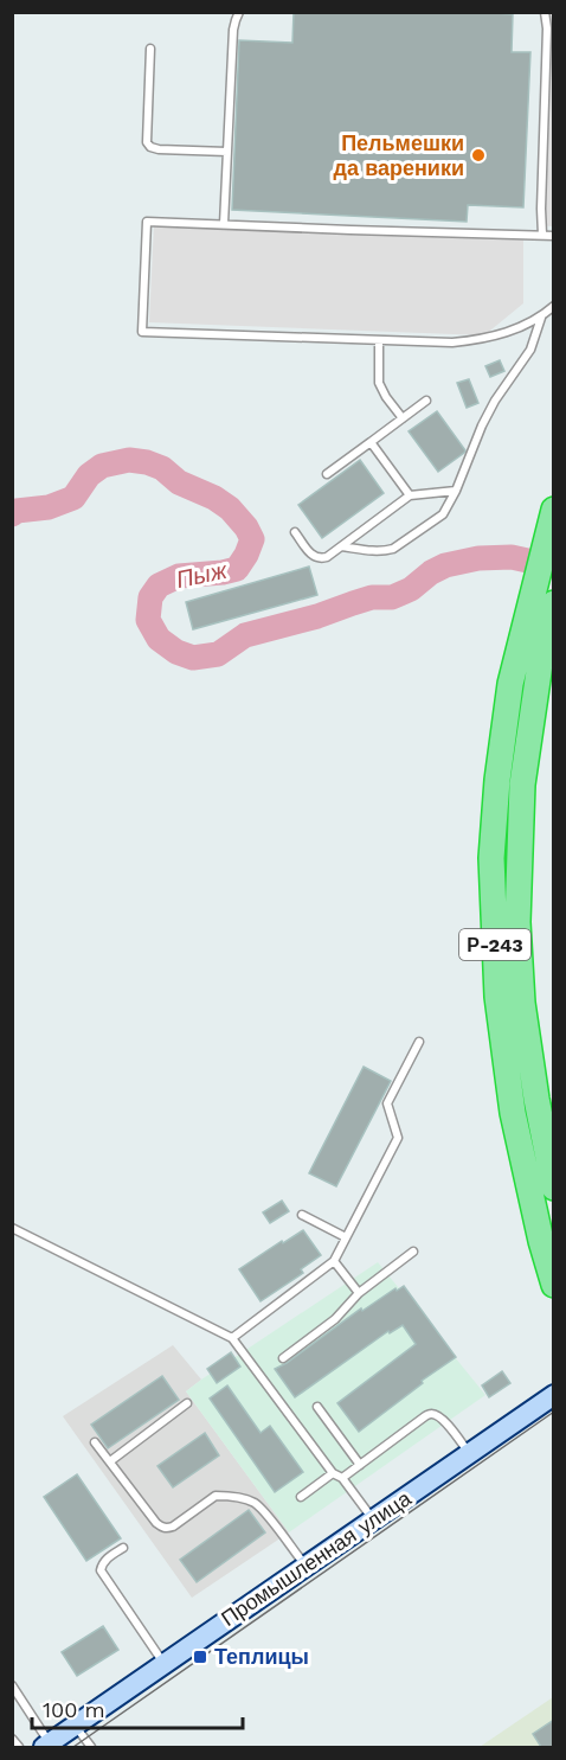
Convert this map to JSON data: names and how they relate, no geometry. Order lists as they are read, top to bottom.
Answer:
{
  "streets": {
    "highway": ["Р-243"],
    "street": ["Промышленная улица"]
  },
  "water": ["Пыж"],
  "places": {
    "other": ["Пельмешки да вареники"],
    "transit": ["Теплицы"]
  },
  "scale_bar": "100 m"
}
